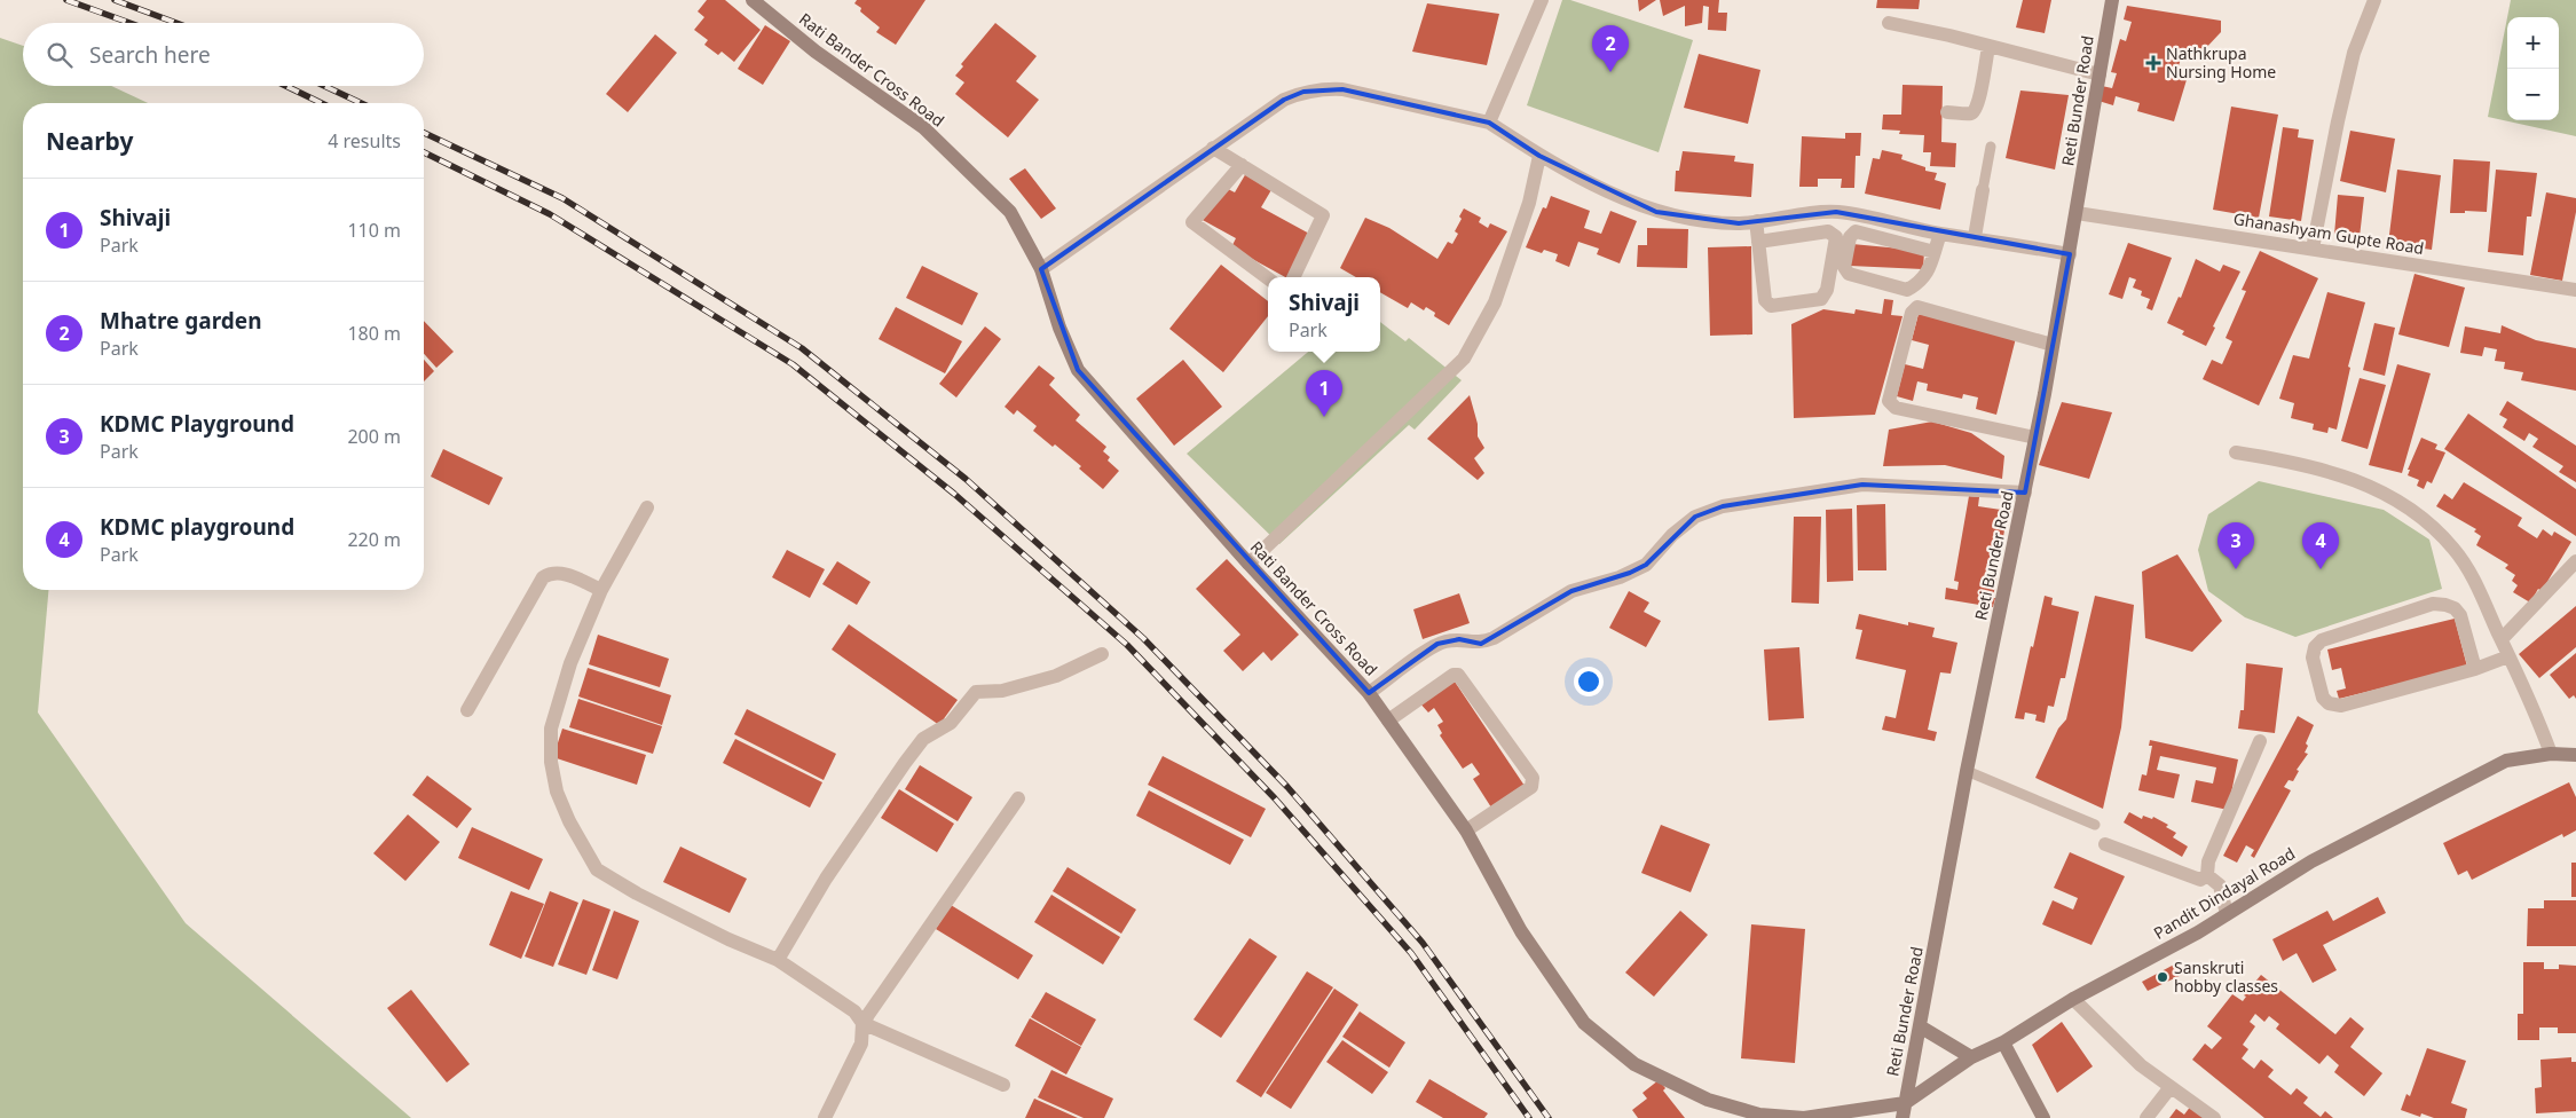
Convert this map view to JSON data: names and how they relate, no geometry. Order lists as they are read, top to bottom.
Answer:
{
  "streets": {
    "street": [
      "Rati Bander Cross Road",
      "Reti Bunder Road",
      "Ghanashyam Gupte Road",
      "Pandit Dindayal Road"
    ]
  },
  "crossings": [
    ["Rati Bander Cross Road", "Reti Bunder Road"],
    ["Rati Bander Cross Road", "Pandit Dindayal Road"],
    ["Reti Bunder Road", "Ghanashyam Gupte Road"],
    ["Reti Bunder Road", "Pandit Dindayal Road"]
  ],
  "places": {
    "health": ["Nathkrupa Nursing Home"],
    "other": ["Sanskruti hobby classes"]
  },
  "page": {
    "map_buttons": ["+", "−"],
    "search": "Search here",
    "pins": [
      "2",
      "1",
      "3",
      "4"
    ],
    "heading": ["Nearby", "4 results"],
    "list": [
      {
        "mark": "1",
        "name": "Shivaji",
        "note": "Park",
        "value": "110 m"
      },
      {
        "mark": "2",
        "name": "Mhatre garden",
        "note": "Park",
        "value": "180 m"
      },
      {
        "mark": "3",
        "name": "KDMC Playground",
        "note": "Park",
        "value": "200 m"
      },
      {
        "mark": "4",
        "name": "KDMC playground",
        "note": "Park",
        "value": "220 m"
      }
    ],
    "popup": ["Shivaji", "Park"]
  }
}
